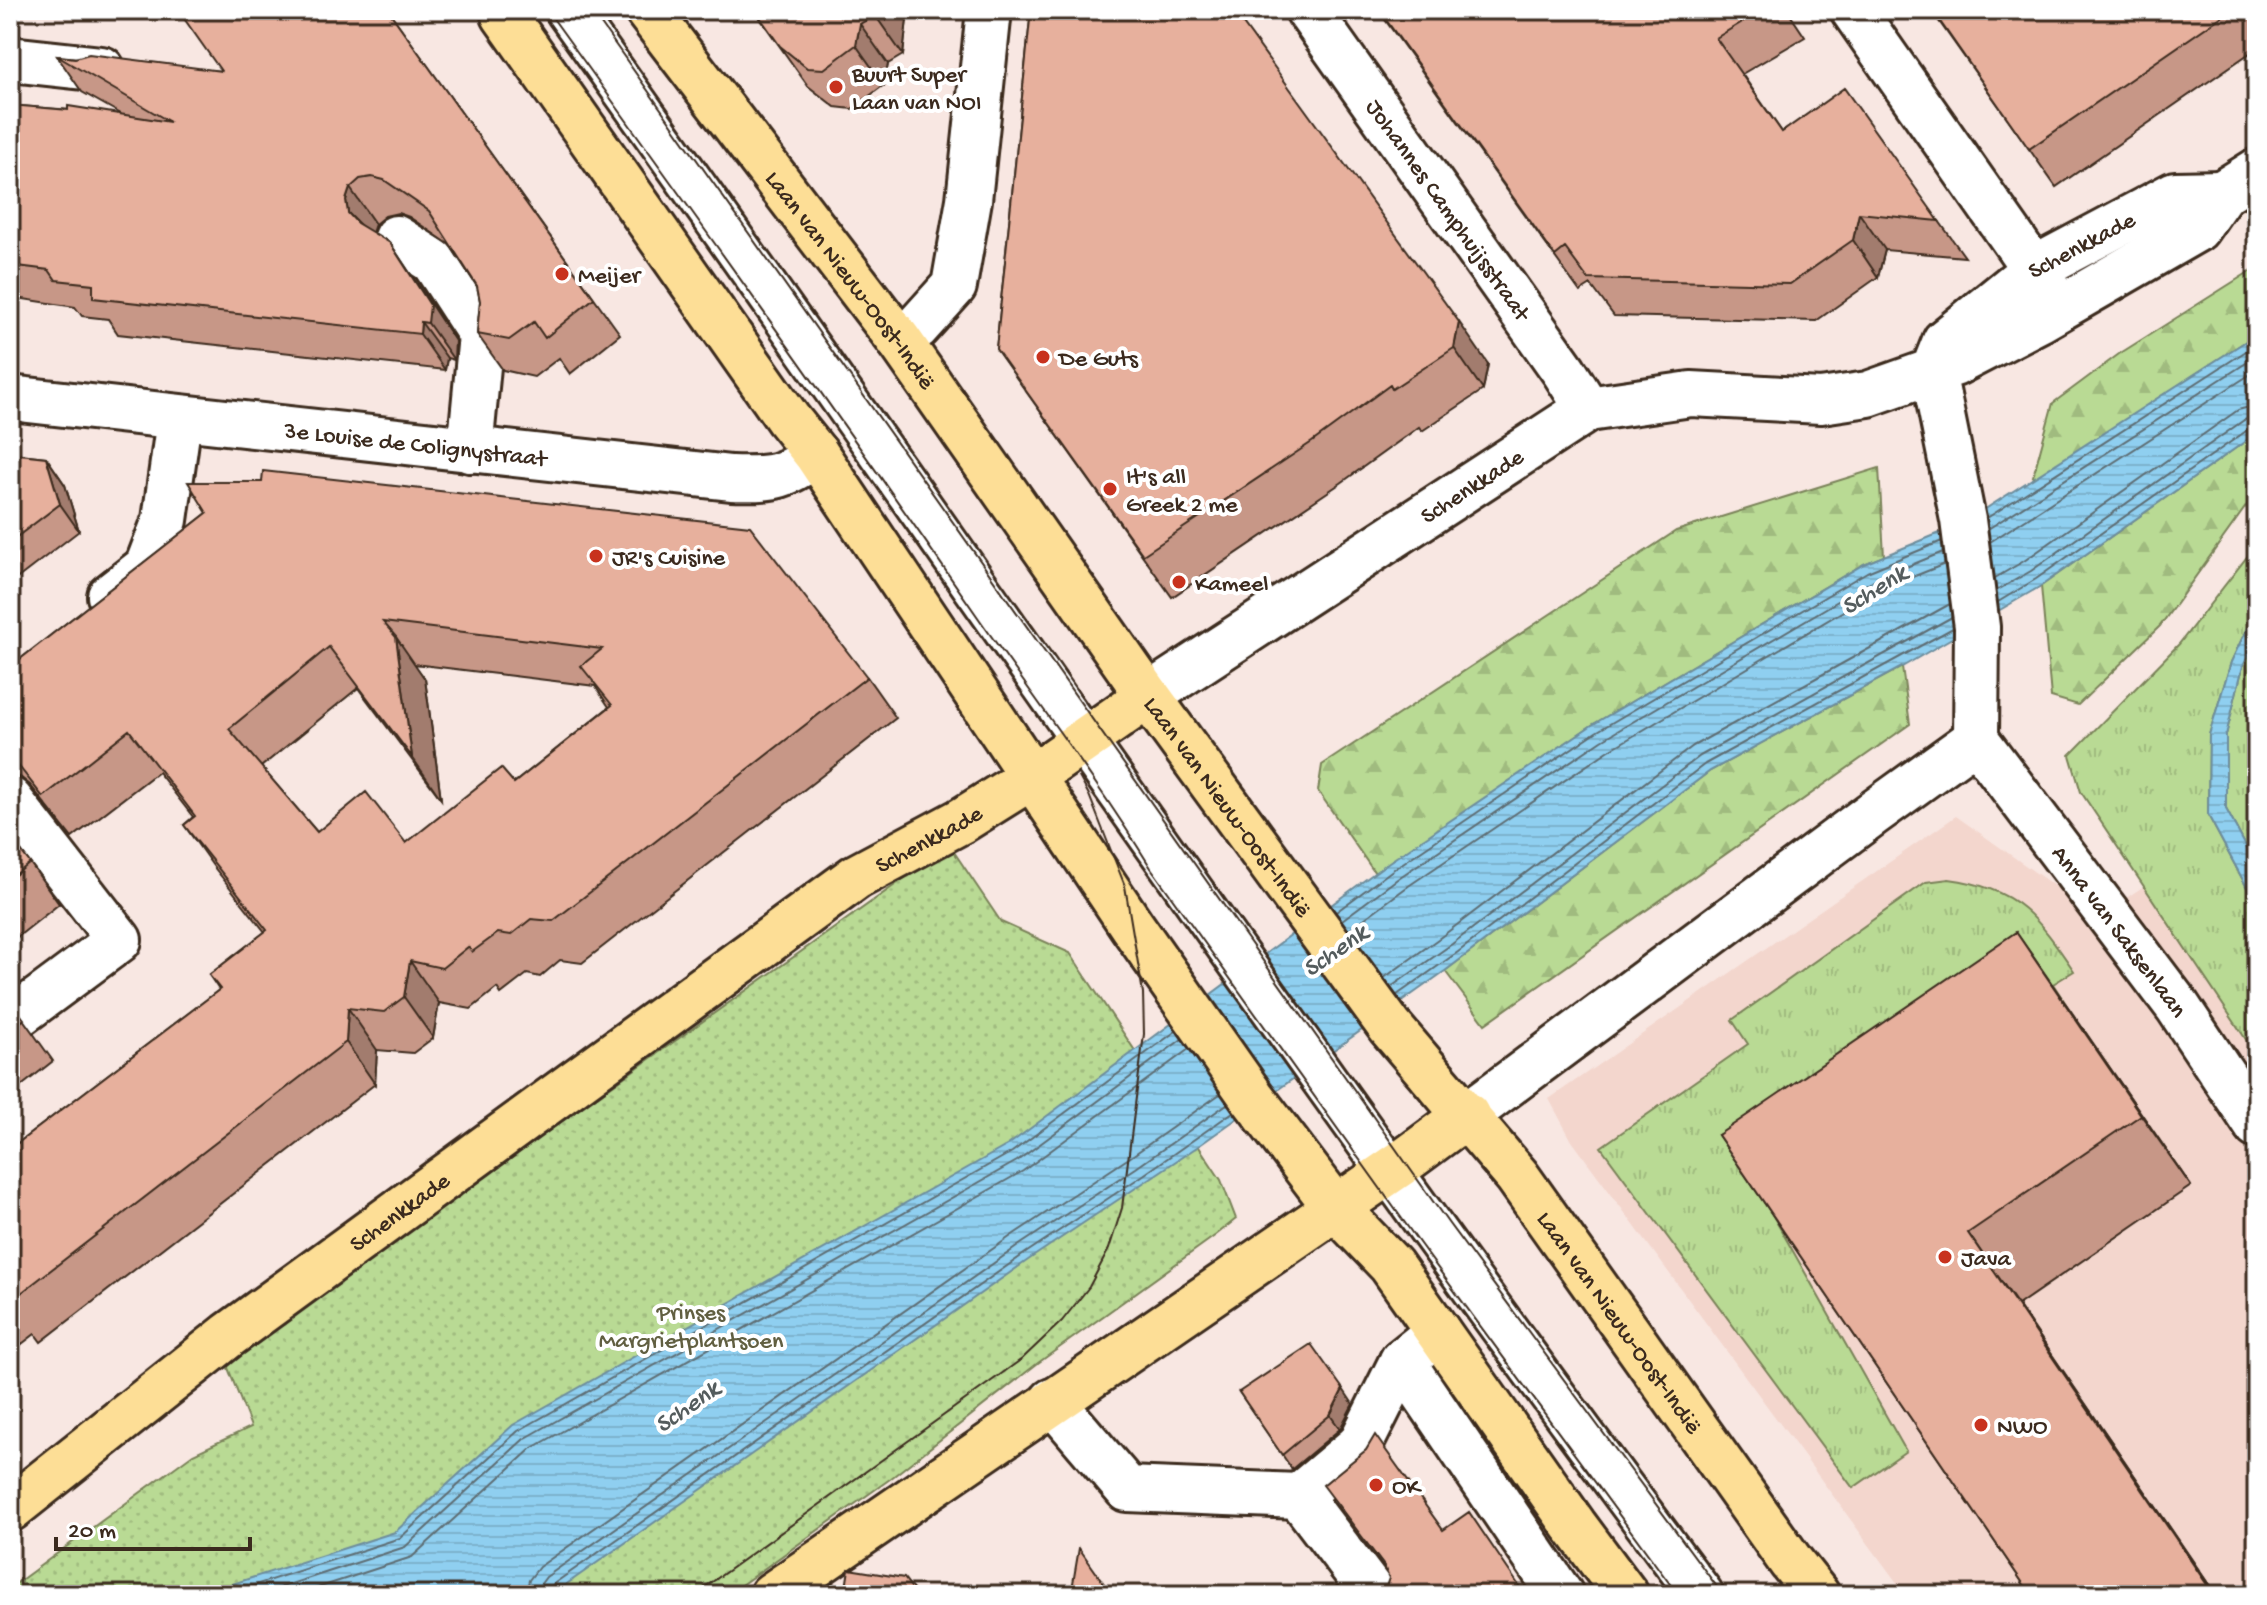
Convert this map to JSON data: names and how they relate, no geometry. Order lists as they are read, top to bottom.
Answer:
{
  "streets": {
    "main road": ["Schenkkade", "Laan van Nieuw-Oost-Indië"],
    "street": ["Johannes Camphuijsstraat", "3e Louise de Colignystraat", "Anna van Saksenlaan"]
  },
  "crossings": [
    ["Johannes Camphuijsstraat", "Schenkkade"],
    ["Schenkkade", "Laan van Nieuw-Oost-Indië"]
  ],
  "water": ["Schenk"],
  "parks": ["Prinses Margrietplantsoen"],
  "places": [
    "Buurt Super Laan van NOI",
    "Meijer",
    "De Guts",
    "It's all Greek 2 me",
    "JR's Cuisine",
    "Kameel",
    "Java",
    "NWO",
    "OK"
  ],
  "scale_bar": "20 m"
}
